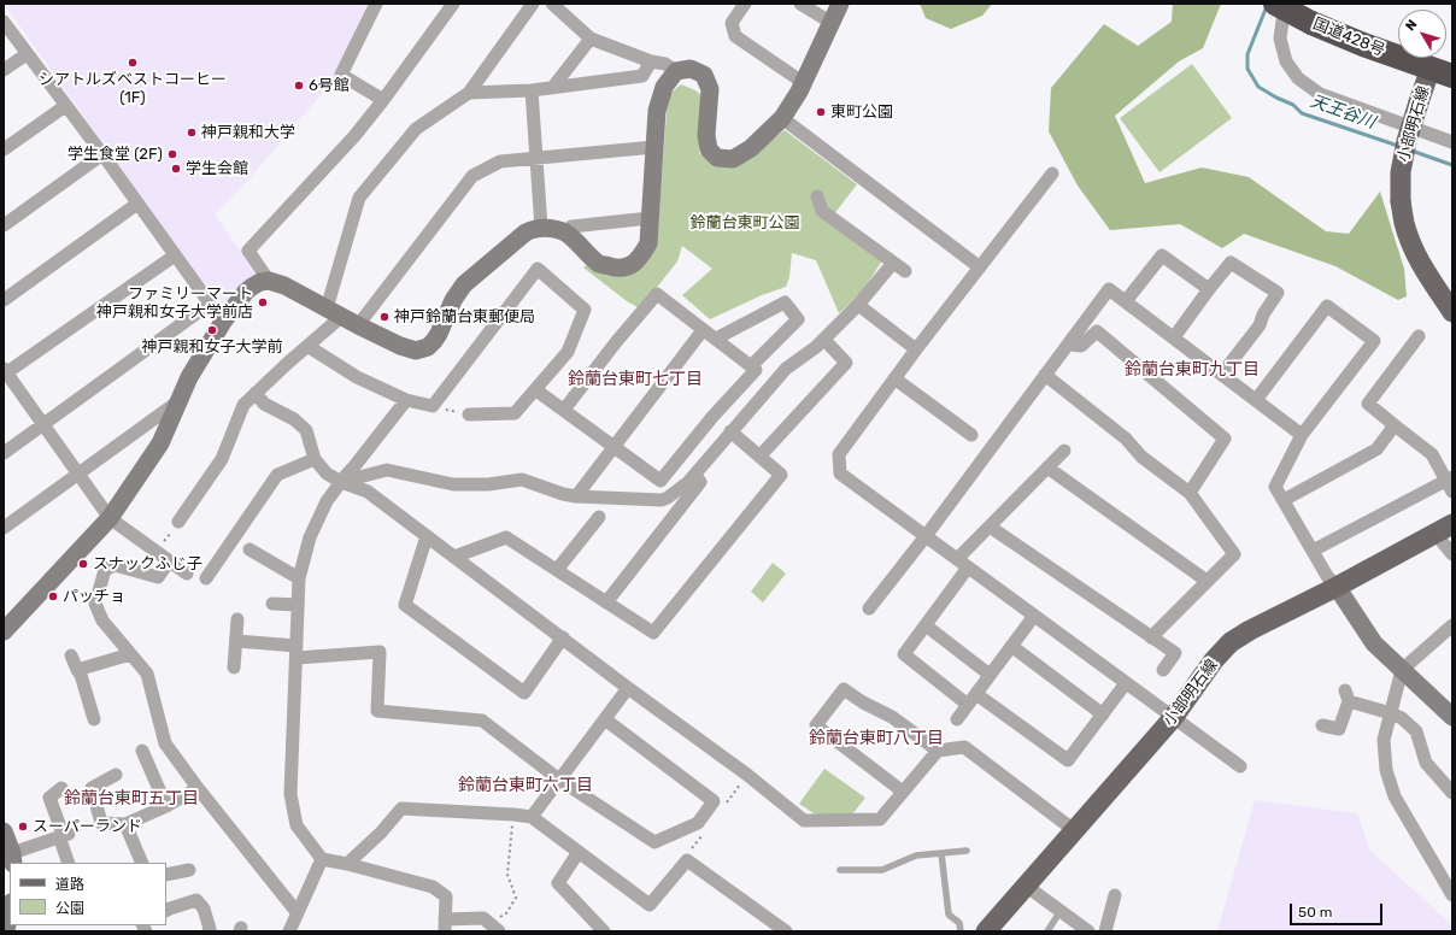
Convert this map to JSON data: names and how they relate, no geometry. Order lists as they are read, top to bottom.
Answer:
{
  "streets": {
    "highway": ["国道428号"],
    "main road": ["小部明石線"]
  },
  "crossings": [
    ["国道428号", "小部明石線"]
  ],
  "districts": [
    "鈴蘭台東町九丁目",
    "鈴蘭台東町七丁目",
    "鈴蘭台東町八丁目",
    "鈴蘭台東町六丁目",
    "鈴蘭台東町五丁目"
  ],
  "water": ["天王谷川"],
  "parks": ["鈴蘭台東町公園"],
  "places": [
    "シアトルズベストコーヒー (1F)",
    "6号館",
    "東町公園",
    "神戸親和大学",
    "学生食堂 (2F)",
    "学生会館",
    "ファミリーマート 神戸親和女子大学前店",
    "神戸鈴蘭台東郵便局",
    "神戸親和女子大学前",
    "スナックふじ子",
    "パッチョ",
    "スーパーランド"
  ],
  "legend": ["道路", "公園"],
  "scale_bar": "50 m",
  "north": "top left"
}
